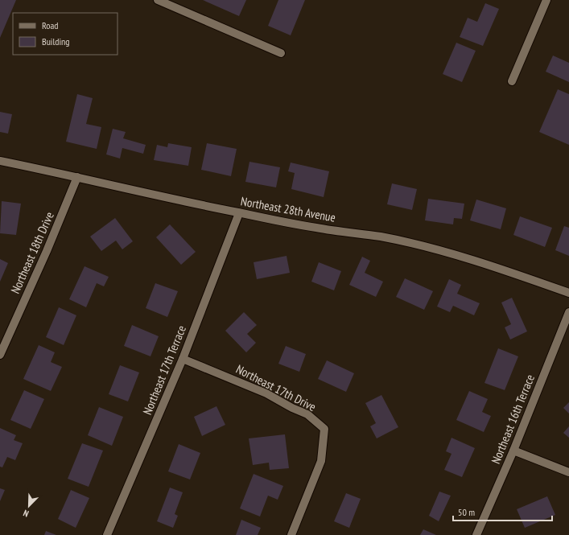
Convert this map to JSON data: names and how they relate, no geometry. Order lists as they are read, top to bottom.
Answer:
{
  "streets": {
    "street": [
      "Northeast 28th Avenue",
      "Northeast 18th Drive",
      "Northeast 17th Terrace",
      "Northeast 17th Drive",
      "Northeast 16th Terrace"
    ]
  },
  "crossings": [
    ["Northeast 28th Avenue", "Northeast 18th Drive"],
    ["Northeast 28th Avenue", "Northeast 17th Terrace"],
    ["Northeast 17th Terrace", "Northeast 17th Drive"]
  ],
  "legend": ["Road", "Building"],
  "scale_bar": "50 m",
  "north": "bottom left"
}
